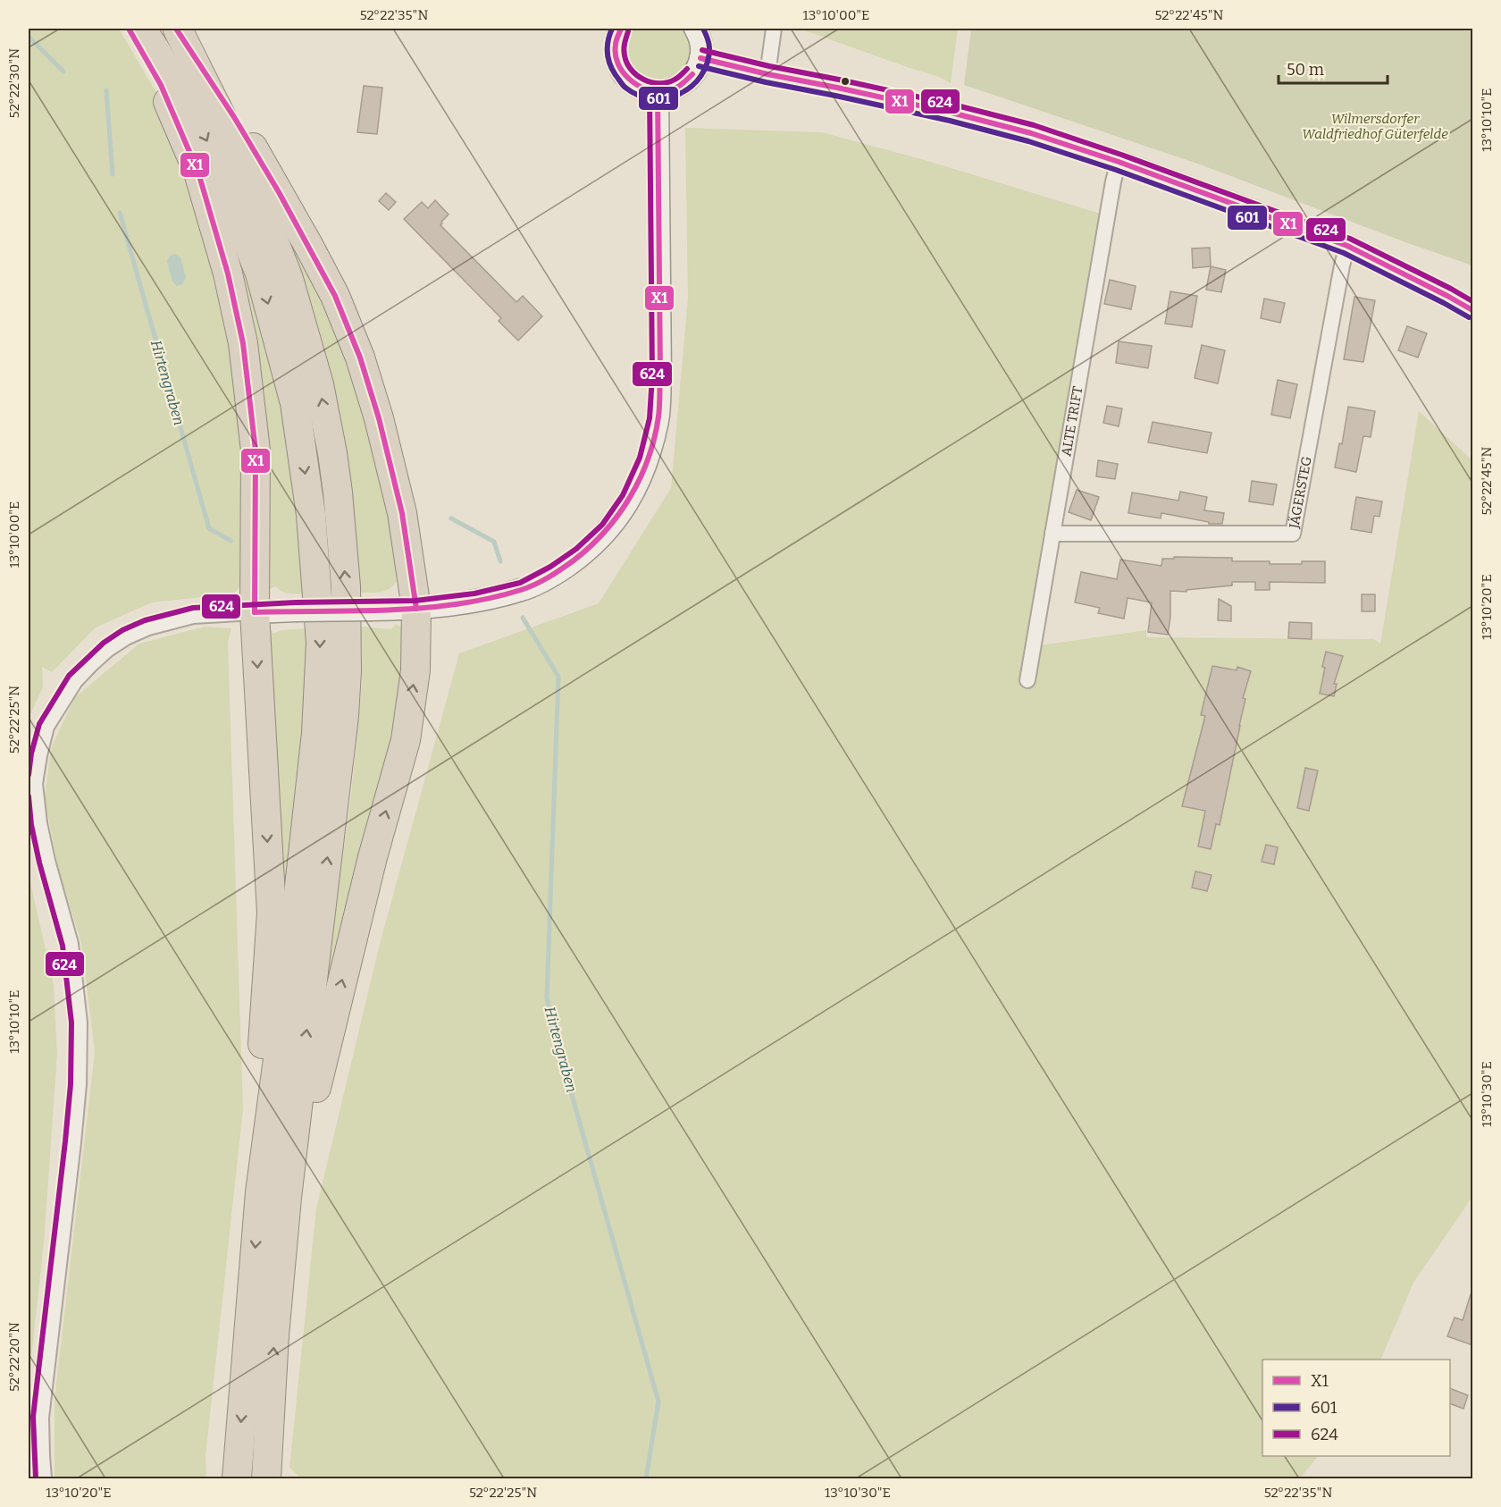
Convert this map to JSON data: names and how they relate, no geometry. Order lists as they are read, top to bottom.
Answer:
{
  "streets": {
    "street": ["ALTE TRIFT", "JÄGERSTEG"]
  },
  "crossings": [
    ["ALTE TRIFT", "JÄGERSTEG"]
  ],
  "water": ["Hirtengraben"],
  "parks": ["Wilmersdorfer Waldfriedhof Güterfelde"],
  "lines": ["transit line X1", "transit line 601", "transit line 624"],
  "legend": ["X1", "601", "624"],
  "scale_bar": "50 m",
  "coordinates": [
    "52°22'35\"N",
    "13°10'00\"E",
    "52°22'45\"N",
    "52°22'30\"N",
    "13°10'10\"E",
    "13°10'20\"E",
    "52°22'25\"N",
    "13°10'30\"E",
    "52°22'20\"N"
  ]
}
